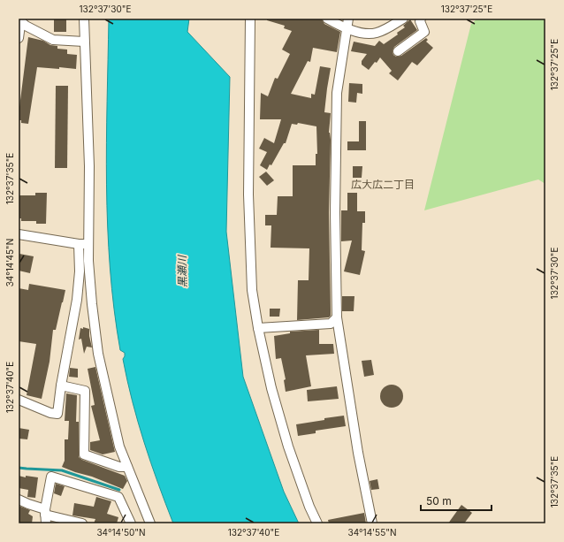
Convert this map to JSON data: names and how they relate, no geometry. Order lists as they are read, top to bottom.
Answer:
{
  "districts": ["広大広二丁目"],
  "water": ["黒瀬川"],
  "scale_bar": "50 m",
  "coordinates": [
    "132°37'30\"E",
    "132°37'25\"E",
    "132°37'35\"E",
    "34°14'45\"N",
    "132°37'40\"E",
    "34°14'50\"N",
    "34°14'55\"N"
  ]
}
